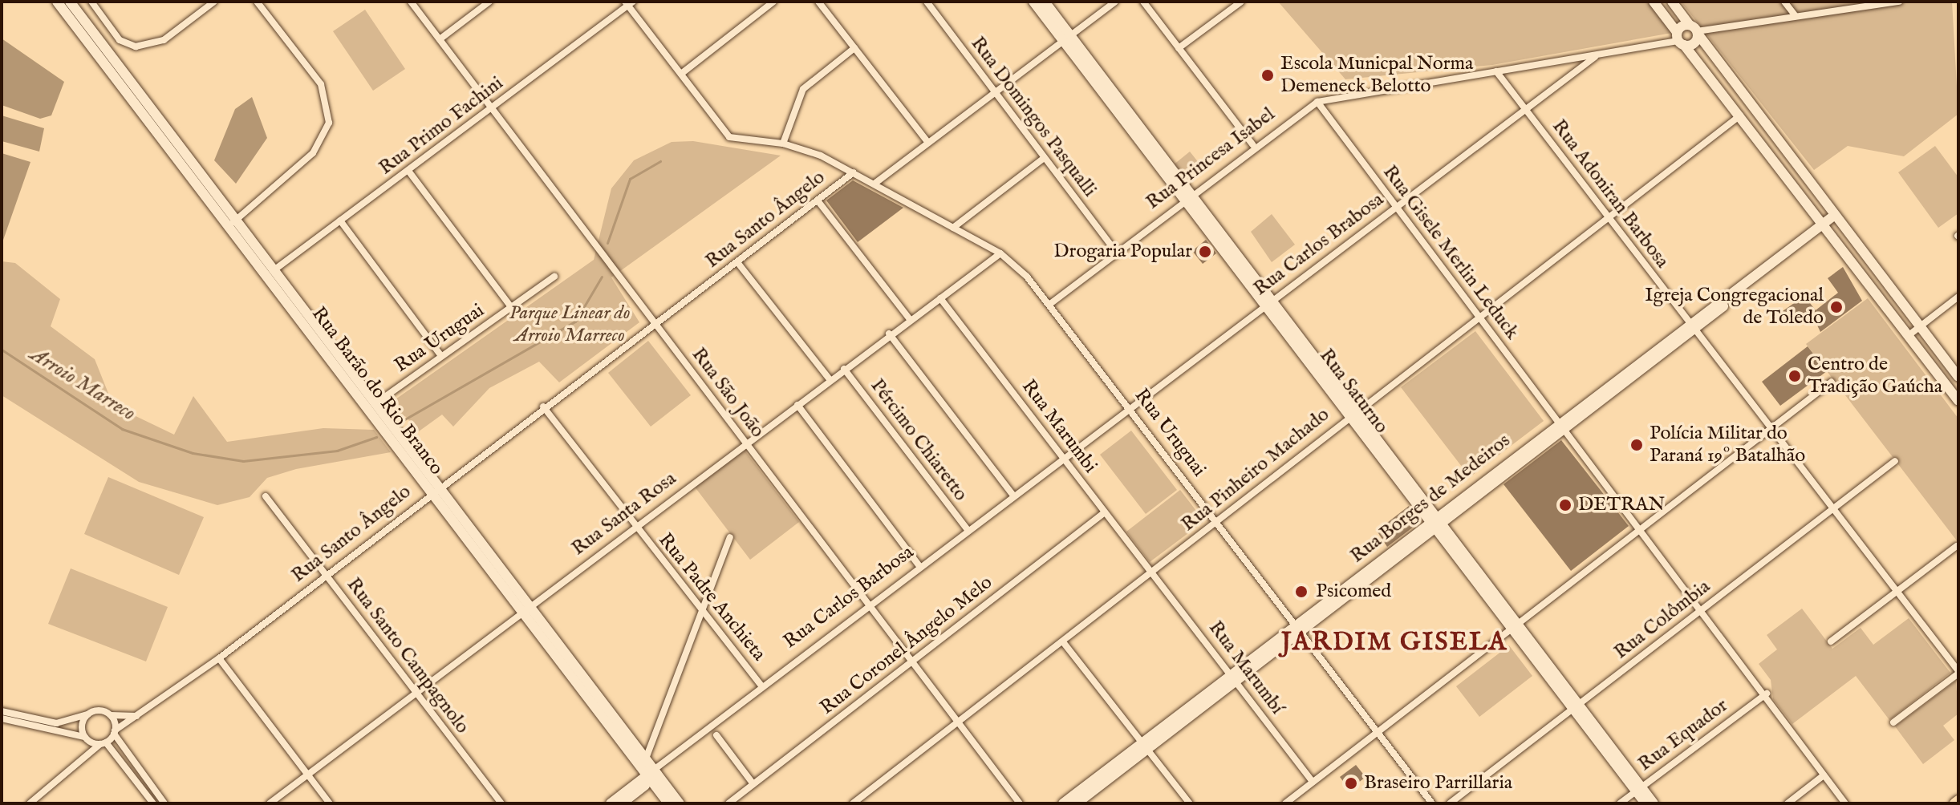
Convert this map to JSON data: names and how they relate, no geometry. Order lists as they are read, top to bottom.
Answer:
{
  "streets": {
    "street": [
      "Rua Domingos Pasqualli",
      "Rua Primo Fachini",
      "Rua Princesa Isabel",
      "Rua Adoniran Barbosa",
      "Rua Santo Ângelo",
      "Rua Carlos Brabosa",
      "Rua Gisele Merlin Leduck",
      "Rua Uruguai",
      "Rua Barão do Rio Branco",
      "Rua Saturno",
      "Rua São João",
      "Rua Marumbi",
      "Pércimo Chiaretto",
      "Rua Pinheiro Machado",
      "Rua Borges de Medeiros",
      "Rua Santa Rosa",
      "Rua Padre Anchieta",
      "Rua Carlos Barbosa",
      "Rua Colômbia",
      "Rua Coronel Ângelo Melo",
      "Rua Santo Campagnolo",
      "Rua Marumbí",
      "Rua Equador"
    ]
  },
  "crossings": [
    ["Rua Domingos Pasqualli", "Rua Princesa Isabel"],
    ["Rua Primo Fachini", "Rua Barão do Rio Branco"],
    ["Rua Primo Fachini", "Rua São João"],
    ["Rua Princesa Isabel", "Rua Adoniran Barbosa"],
    ["Rua Princesa Isabel", "Rua Carlos Brabosa"],
    ["Rua Princesa Isabel", "Rua Gisele Merlin Leduck"],
    ["Rua Princesa Isabel", "Rua Uruguai"],
    ["Rua Princesa Isabel", "Rua Saturno"],
    ["Rua Adoniran Barbosa", "Rua Carlos Brabosa"],
    ["Rua Adoniran Barbosa", "Rua Pinheiro Machado"],
    ["Rua Adoniran Barbosa", "Rua Borges de Medeiros"],
    ["Rua Adoniran Barbosa", "Rua Colômbia"],
    ["Rua Santo Ângelo", "Rua Uruguai"],
    ["Rua Santo Ângelo", "Rua Barão do Rio Branco"],
    ["Rua Santo Ângelo", "Rua São João"],
    ["Rua Santo Ângelo", "Rua Padre Anchieta"],
    ["Rua Santo Ângelo", "Rua Santo Campagnolo"],
    ["Rua Carlos Brabosa", "Rua Gisele Merlin Leduck"],
    ["Rua Carlos Brabosa", "Rua Uruguai"],
    ["Rua Carlos Brabosa", "Rua Saturno"],
    ["Rua Carlos Brabosa", "Rua Marumbi"],
    ["Rua Carlos Brabosa", "Rua Carlos Barbosa"],
    ["Rua Gisele Merlin Leduck", "Rua Pinheiro Machado"],
    ["Rua Gisele Merlin Leduck", "Rua Borges de Medeiros"],
    ["Rua Gisele Merlin Leduck", "Rua Colômbia"],
    ["Rua Gisele Merlin Leduck", "Rua Equador"],
    ["Rua Uruguai", "Rua Barão do Rio Branco"],
    ["Rua Uruguai", "Rua Pinheiro Machado"],
    ["Rua Uruguai", "Rua Borges de Medeiros"],
    ["Rua Uruguai", "Rua Santa Rosa"],
    ["Rua Barão do Rio Branco", "Rua Santa Rosa"],
    ["Rua Barão do Rio Branco", "Rua Carlos Barbosa"],
    ["Rua Saturno", "Rua Pinheiro Machado"],
    ["Rua Saturno", "Rua Borges de Medeiros"],
    ["Rua Saturno", "Rua Colômbia"],
    ["Rua Saturno", "Rua Equador"],
    ["Rua São João", "Rua Pinheiro Machado"],
    ["Rua São João", "Rua Santa Rosa"],
    ["Rua São João", "Rua Carlos Barbosa"],
    ["Rua São João", "Rua Coronel Ângelo Melo"],
    ["Rua Marumbi", "Rua Pinheiro Machado"],
    ["Rua Marumbi", "Rua Santa Rosa"],
    ["Rua Marumbi", "Rua Carlos Barbosa"],
    ["Rua Marumbi", "Rua Coronel Ângelo Melo"],
    ["Rua Marumbi", "Rua Marumbí"],
    ["Pércimo Chiaretto", "Rua Santa Rosa"],
    ["Pércimo Chiaretto", "Rua Carlos Barbosa"],
    ["Rua Pinheiro Machado", "Rua Marumbí"],
    ["Rua Borges de Medeiros", "Rua Marumbí"],
    ["Rua Santa Rosa", "Rua Padre Anchieta"],
    ["Rua Santa Rosa", "Rua Santo Campagnolo"],
    ["Rua Padre Anchieta", "Rua Carlos Barbosa"]
  ],
  "districts": ["JARDIM GISELA"],
  "water": ["Arroio Marreco"],
  "parks": ["Parque Linear do Arroio Marreco"],
  "places": [
    "Escola Municpal Norma Demeneck Belotto",
    "Drogaria Popular",
    "Igreja Congregacional de Toledo",
    "Centro de Tradição Gaúcha",
    "Polícia Militar do Paraná 19º Batalhão",
    "DETRAN",
    "Psicomed",
    "Braseiro Parrillaria"
  ]
}
